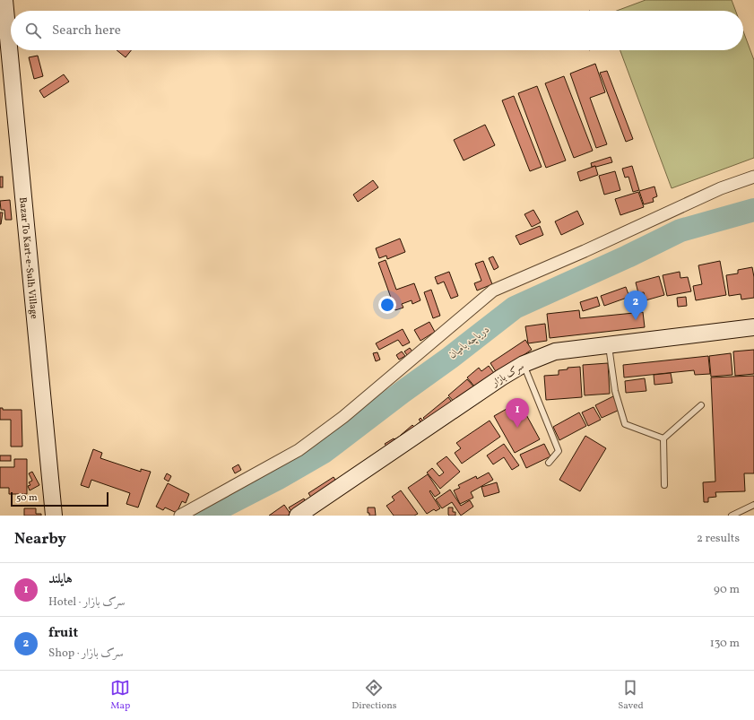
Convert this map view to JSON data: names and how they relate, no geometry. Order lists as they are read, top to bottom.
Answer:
{
  "streets": {
    "main road": ["Bazar To Kart-e-Sulh Village", "سرک بازار"]
  },
  "water": ["دریاچه بامیان"],
  "scale_bar": "50 m",
  "page": {
    "search": "Search here",
    "pins": ["2", "1"],
    "scale": "50 m",
    "heading": ["Nearby", "2 results"],
    "list": [
      {
        "mark": "1",
        "name": "هایلند",
        "note": "Hotel · سرک بازار",
        "value": "90 m"
      },
      {
        "mark": "2",
        "name": "fruit",
        "note": "Shop · سرک بازار",
        "value": "130 m"
      }
    ],
    "nav": ["Map", "Directions", "Saved"]
  }
}
